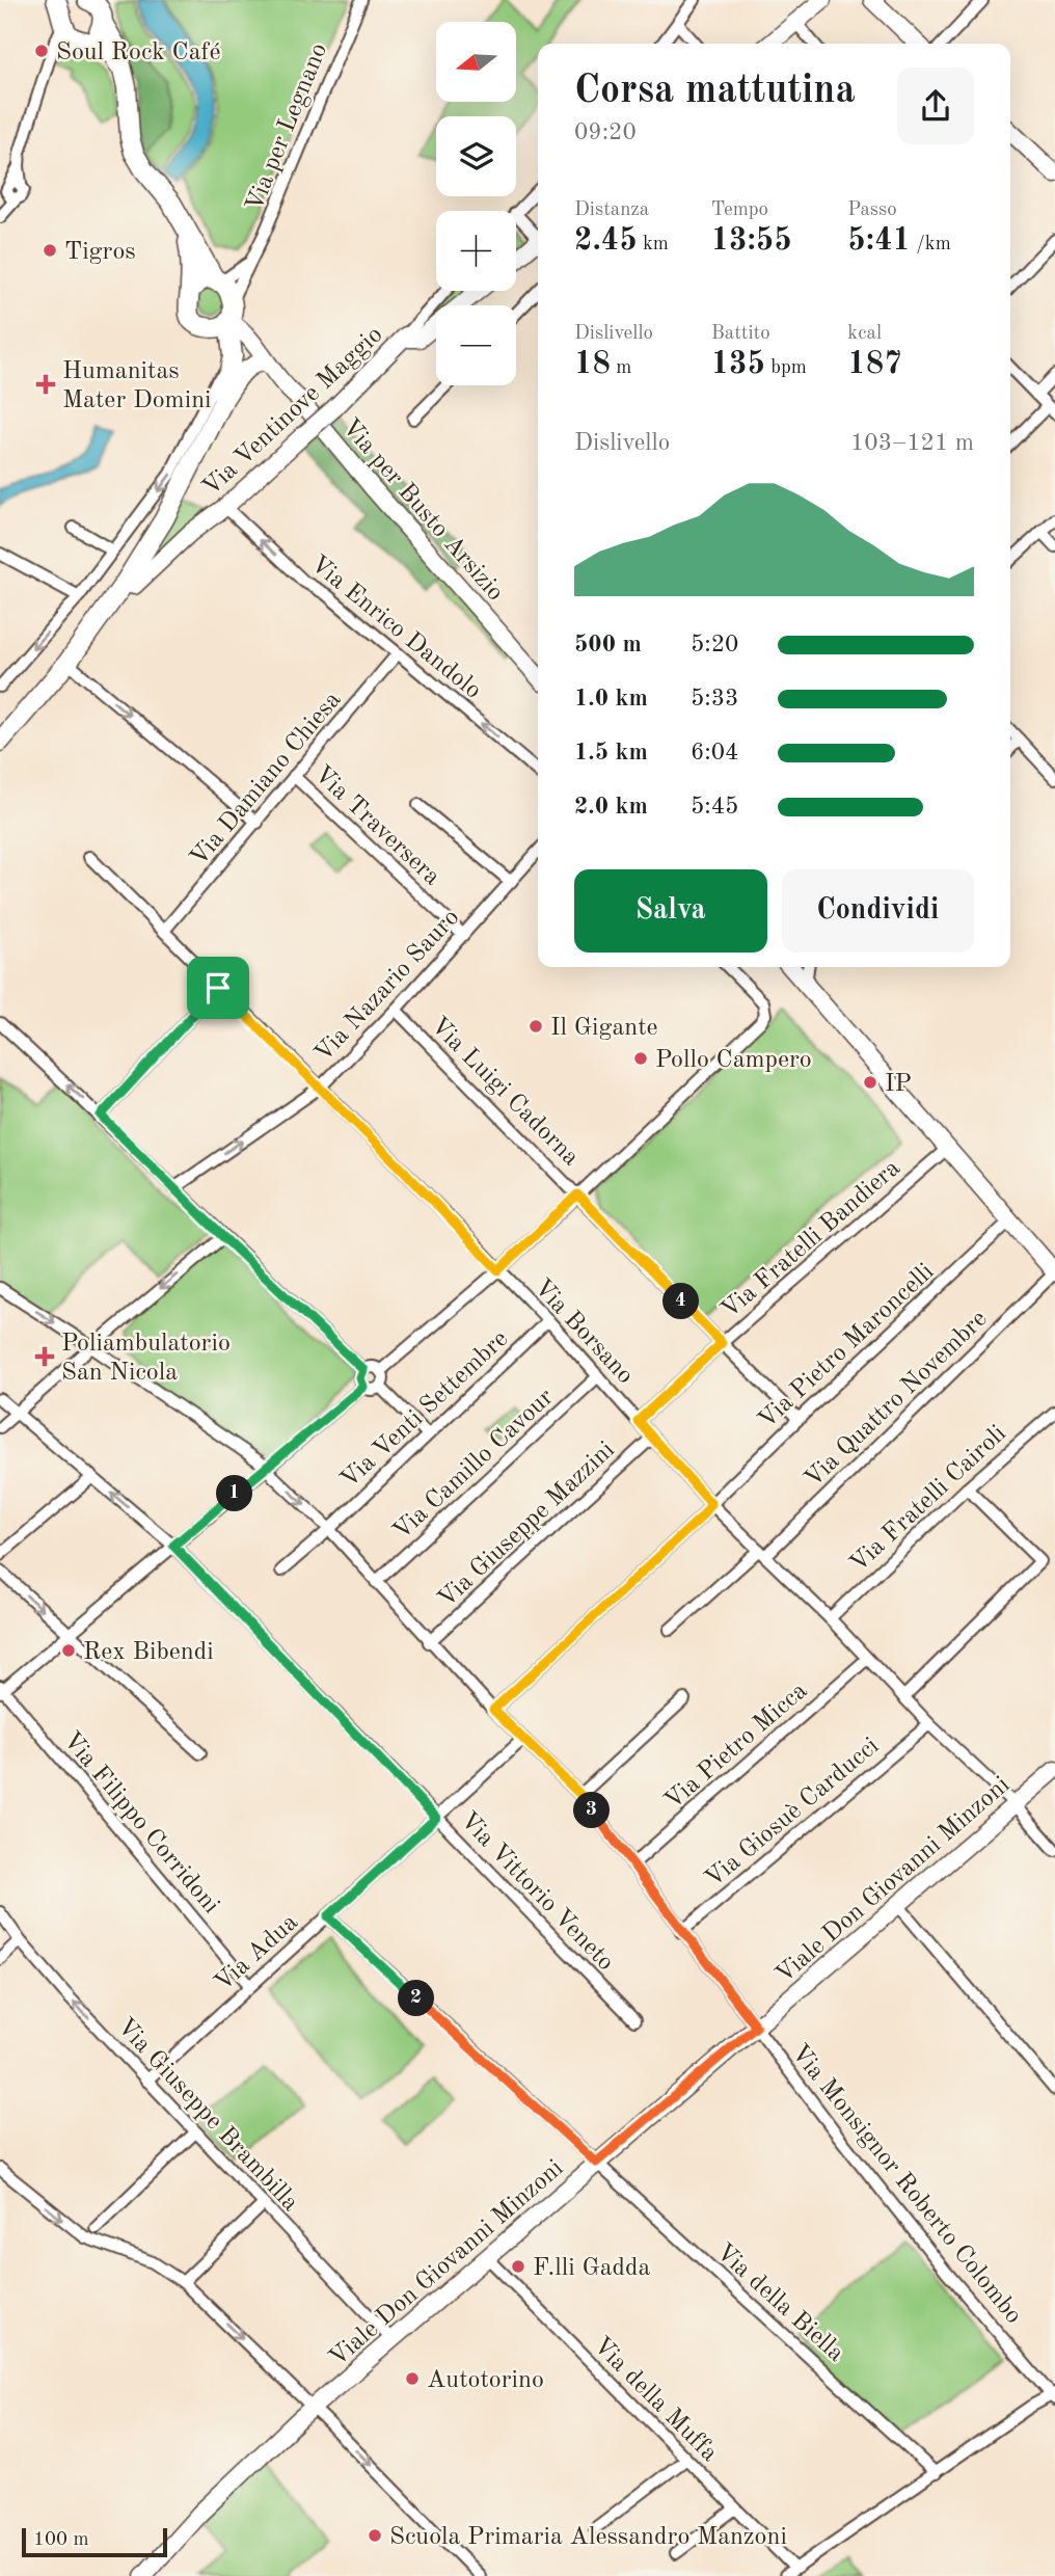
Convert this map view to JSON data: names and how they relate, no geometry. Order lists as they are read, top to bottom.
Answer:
{
  "streets": {
    "street": [
      "Via per Legnano",
      "Via Ventinove Maggio",
      "Via per Busto Arsizio",
      "Via Enrico Dandolo",
      "Via Damiano Chiesa",
      "Via Traversera",
      "Via Nazario Sauro",
      "Via Luigi Cadorna",
      "Via Fratelli Bandiera",
      "Via Borsano",
      "Via Pietro Maroncelli",
      "Via Quattro Novembre",
      "Via Venti Settembre",
      "Via Camillo Cavour",
      "Via Fratelli Cairoli",
      "Via Giuseppe Mazzini",
      "Via Pietro Micca",
      "Via Giosuè Carducci",
      "Via Filippo Corridoni",
      "Viale Don Giovanni Minzoni",
      "Via Vittorio Veneto",
      "Via Adua",
      "Via Giuseppe Brambilla",
      "Via Monsignor Roberto Colombo",
      "Via della Biella",
      "Via della Muffa"
    ]
  },
  "crossings": [
    ["Via per Legnano", "Via per Busto Arsizio"],
    ["Via Ventinove Maggio", "Via Enrico Dandolo"],
    ["Via Enrico Dandolo", "Via Damiano Chiesa"],
    ["Via Damiano Chiesa", "Via Traversera"],
    ["Via Damiano Chiesa", "Via Borsano"],
    ["Via Traversera", "Via Nazario Sauro"],
    ["Via Nazario Sauro", "Via Luigi Cadorna"],
    ["Via Nazario Sauro", "Via Borsano"],
    ["Via Luigi Cadorna", "Via Fratelli Bandiera"],
    ["Via Luigi Cadorna", "Via Pietro Maroncelli"],
    ["Via Fratelli Bandiera", "Via Borsano"],
    ["Via Borsano", "Via Pietro Maroncelli"],
    ["Via Borsano", "Via Quattro Novembre"],
    ["Via Borsano", "Via Venti Settembre"],
    ["Via Borsano", "Via Camillo Cavour"],
    ["Via Borsano", "Via Fratelli Cairoli"],
    ["Via Borsano", "Via Giuseppe Mazzini"],
    ["Via Borsano", "Via Pietro Micca"],
    ["Via Borsano", "Via Giosuè Carducci"],
    ["Via Borsano", "Viale Don Giovanni Minzoni"],
    ["Via Pietro Maroncelli", "Via Monsignor Roberto Colombo"],
    ["Via Venti Settembre", "Via Monsignor Roberto Colombo"],
    ["Via Camillo Cavour", "Via Monsignor Roberto Colombo"],
    ["Via Giuseppe Mazzini", "Via Monsignor Roberto Colombo"],
    ["Via Pietro Micca", "Via Monsignor Roberto Colombo"],
    ["Via Giosuè Carducci", "Via Monsignor Roberto Colombo"],
    ["Via Filippo Corridoni", "Via Adua"],
    ["Viale Don Giovanni Minzoni", "Via Giuseppe Brambilla"],
    ["Viale Don Giovanni Minzoni", "Via Monsignor Roberto Colombo"],
    ["Viale Don Giovanni Minzoni", "Via della Biella"],
    ["Viale Don Giovanni Minzoni", "Via della Muffa"],
    ["Via Vittorio Veneto", "Via Adua"],
    ["Via Adua", "Via Giuseppe Brambilla"],
    ["Via Adua", "Via Monsignor Roberto Colombo"],
    ["Via Adua", "Via della Biella"]
  ],
  "one_way": ["Via Enrico Dandolo", "Via Nazario Sauro"],
  "places": {
    "other": [
      "Soul Rock Café",
      "Tigros",
      "Il Gigante",
      "Pollo Campero",
      "IP",
      "Rex Bibendi",
      "F.lli Gadda",
      "Autotorino",
      "Scuola Primaria Alessandro Manzoni"
    ],
    "health": ["Humanitas Mater Domini", "Poliambulatorio San Nicola"]
  },
  "scale_bar": "100 m",
  "north": "left",
  "page": {
    "map_buttons": ["+", "−"],
    "heading": ["Corsa mattutina", "09:20"],
    "stats": [
      ["Distanza", "2.45 km"],
      ["Tempo", "13:55"],
      ["Passo", "5:41 /km"],
      ["Dislivello", "18 m"],
      ["Battito", "135 bpm"],
      ["kcal", "187"]
    ],
    "chart": ["Dislivello", "103–121 m"],
    "list": [
      {
        "name": "500 m",
        "note": "5:20"
      },
      {
        "name": "1.0 km",
        "note": "5:33"
      },
      {
        "name": "1.5 km",
        "note": "6:04"
      },
      {
        "name": "2.0 km",
        "note": "5:45"
      }
    ],
    "buttons": ["Salva", "Condividi"],
    "pins": [
      "4",
      "1",
      "3",
      "2"
    ],
    "scale": "100 m"
  }
}
